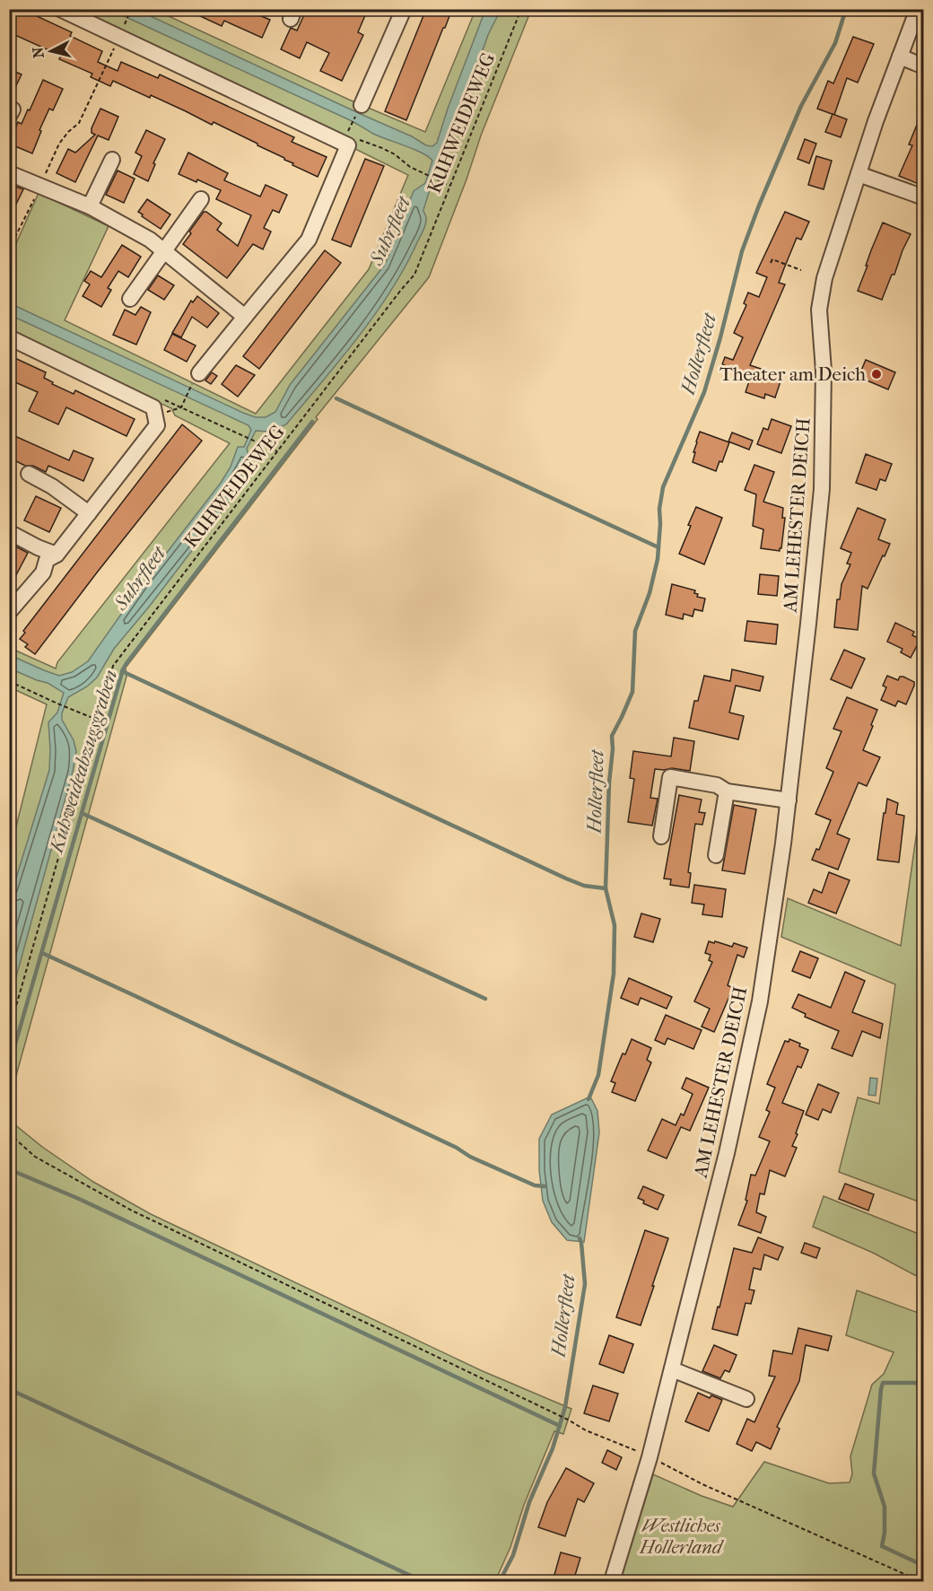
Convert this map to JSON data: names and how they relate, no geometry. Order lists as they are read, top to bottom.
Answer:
{
  "streets": {
    "street": ["AM LEHESTER DEICH"],
    "path": ["KUHWEIDEWEG"]
  },
  "water": ["Suhrfleet", "Hollerfleet", "Kuhweideabzugsgraben"],
  "parks": ["Westliches Hollerland"],
  "places": ["Theater am Deich"],
  "north": "left"
}
